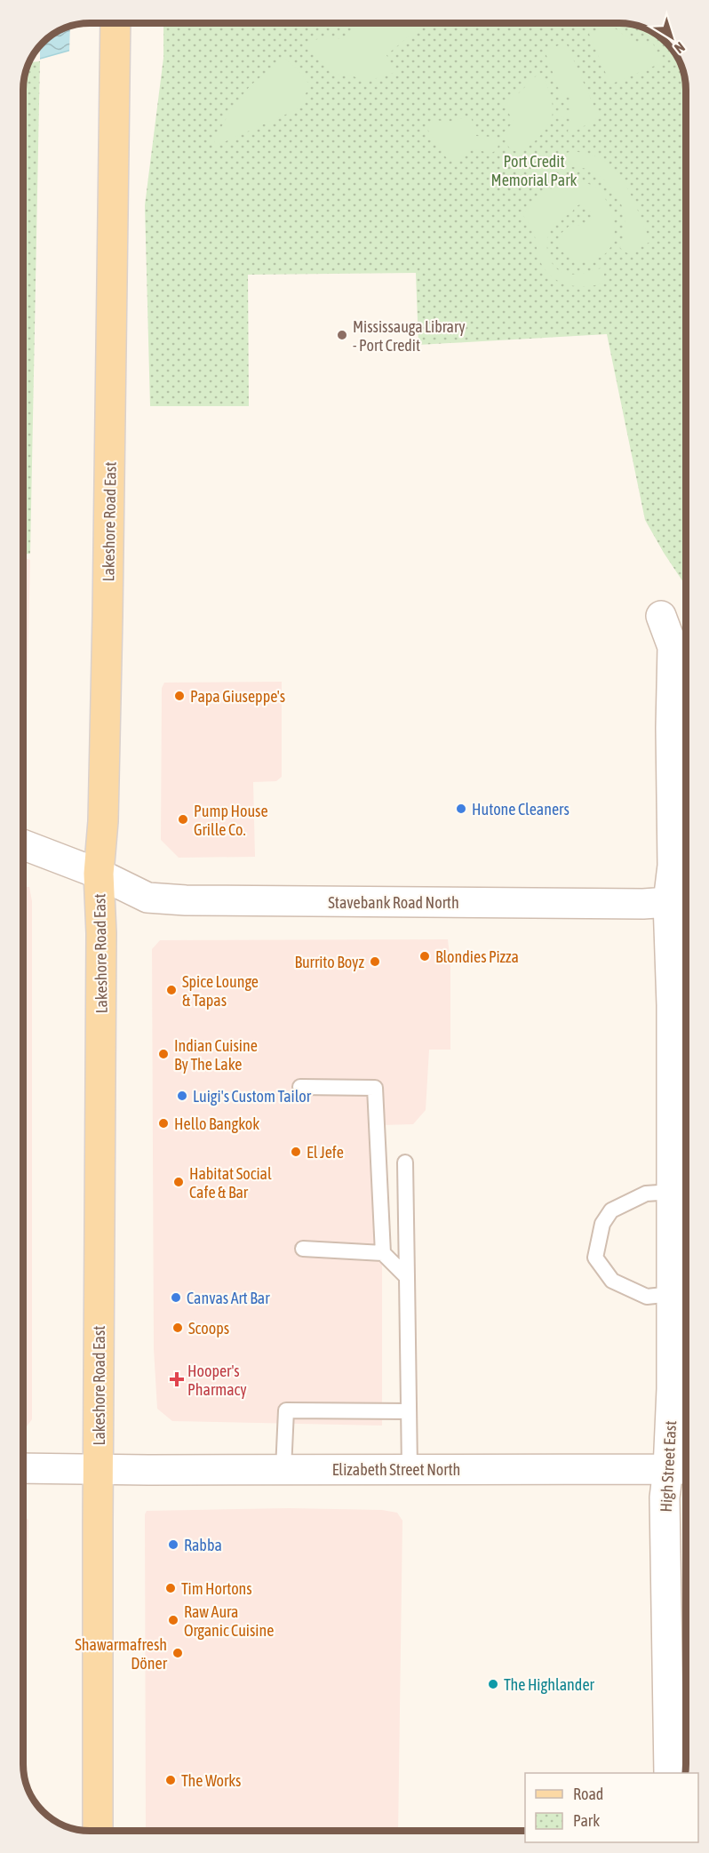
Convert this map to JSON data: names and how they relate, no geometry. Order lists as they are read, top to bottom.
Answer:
{
  "streets": {
    "main road": ["Lakeshore Road East"],
    "street": ["Stavebank Road North", "High Street East", "Elizabeth Street North"]
  },
  "crossings": [
    ["Lakeshore Road East", "Stavebank Road North"],
    ["Lakeshore Road East", "Elizabeth Street North"],
    ["Stavebank Road North", "High Street East"],
    ["High Street East", "Elizabeth Street North"]
  ],
  "parks": ["Port Credit Memorial Park"],
  "places": {
    "other": [
      "Mississauga Library - Port Credit",
      "Papa Giuseppe's",
      "Hutone Cleaners",
      "Pump House Grille Co.",
      "Blondies Pizza",
      "Burrito Boyz",
      "Spice Lounge & Tapas",
      "Indian Cuisine By The Lake",
      "Luigi's Custom Tailor",
      "Hello Bangkok",
      "El Jefe",
      "Habitat Social Cafe & Bar",
      "Canvas Art Bar",
      "Scoops",
      "Rabba",
      "Tim Hortons",
      "Raw Aura Organic Cuisine",
      "Shawarmafresh Döner",
      "The Highlander",
      "The Works"
    ],
    "health": ["Hooper's Pharmacy"]
  },
  "legend": ["Road", "Park"],
  "north": "bottom right"
}
